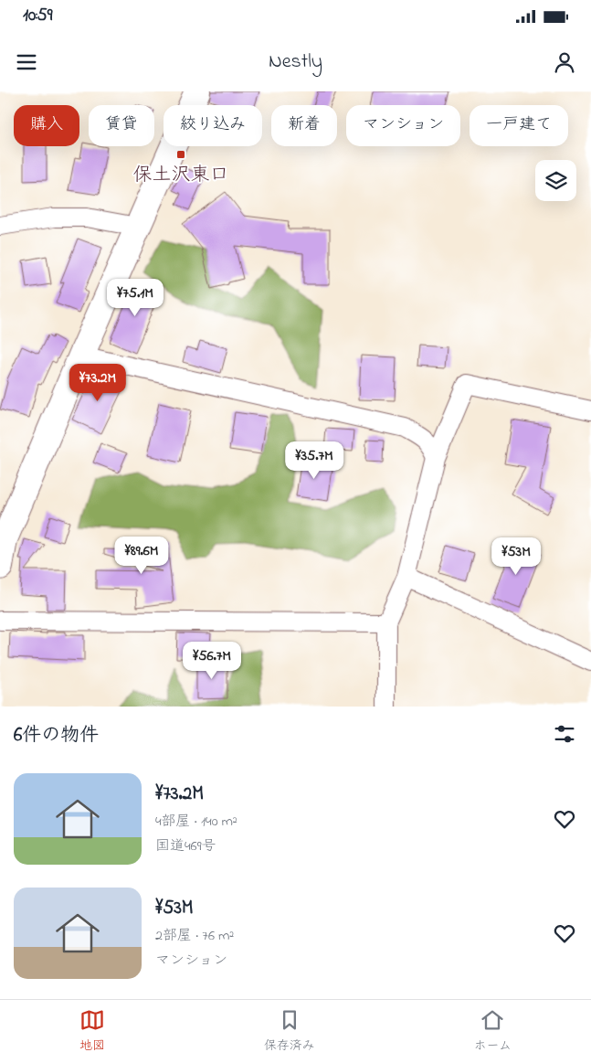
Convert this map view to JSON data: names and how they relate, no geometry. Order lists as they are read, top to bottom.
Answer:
{
  "places": {
    "transit": ["保土沢東口"]
  },
  "page": {
    "status": "10:59",
    "header": "Nestly",
    "chip": [
      "購入",
      "賃貸",
      "絞り込み",
      "新着",
      "マンション",
      "一戸建て"
    ],
    "price": [
      "¥75.1M",
      "¥73.2M",
      "¥35.7M",
      "¥89.6M",
      "¥53M",
      "¥56.7M"
    ],
    "heading": "6件の物件",
    "list": [
      {
        "name": "¥73.2M",
        "note": "4部屋 · 140 m² · 国道469号"
      },
      {
        "name": "¥53M",
        "note": "2部屋 · 76 m² · マンション"
      }
    ],
    "tabs": ["地図", "保存済み", "ホーム"]
  }
}
